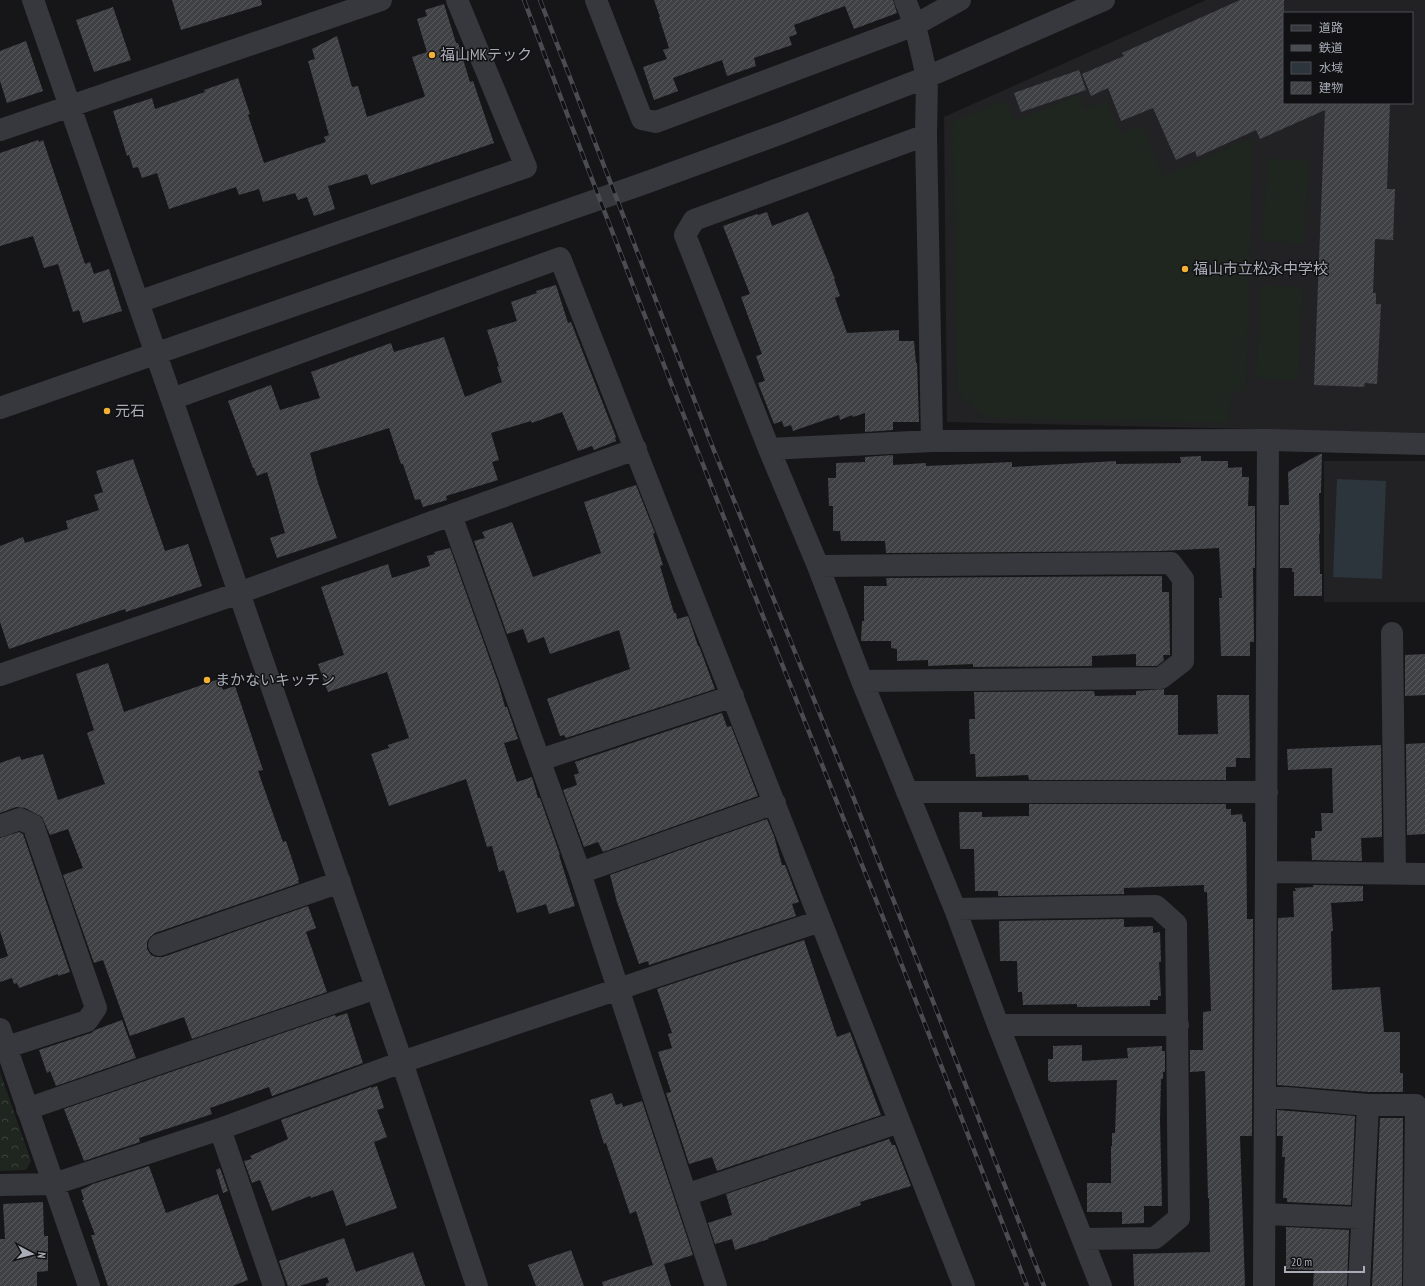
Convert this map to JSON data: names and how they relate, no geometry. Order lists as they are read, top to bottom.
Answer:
{
  "places": [
    "福山MKテック",
    "福山市立松永中学校",
    "元石",
    "まかないキッチン"
  ],
  "legend": [
    "道路",
    "鉄道",
    "水域",
    "建物"
  ],
  "scale_bar": "20 m",
  "north": "right"
}
